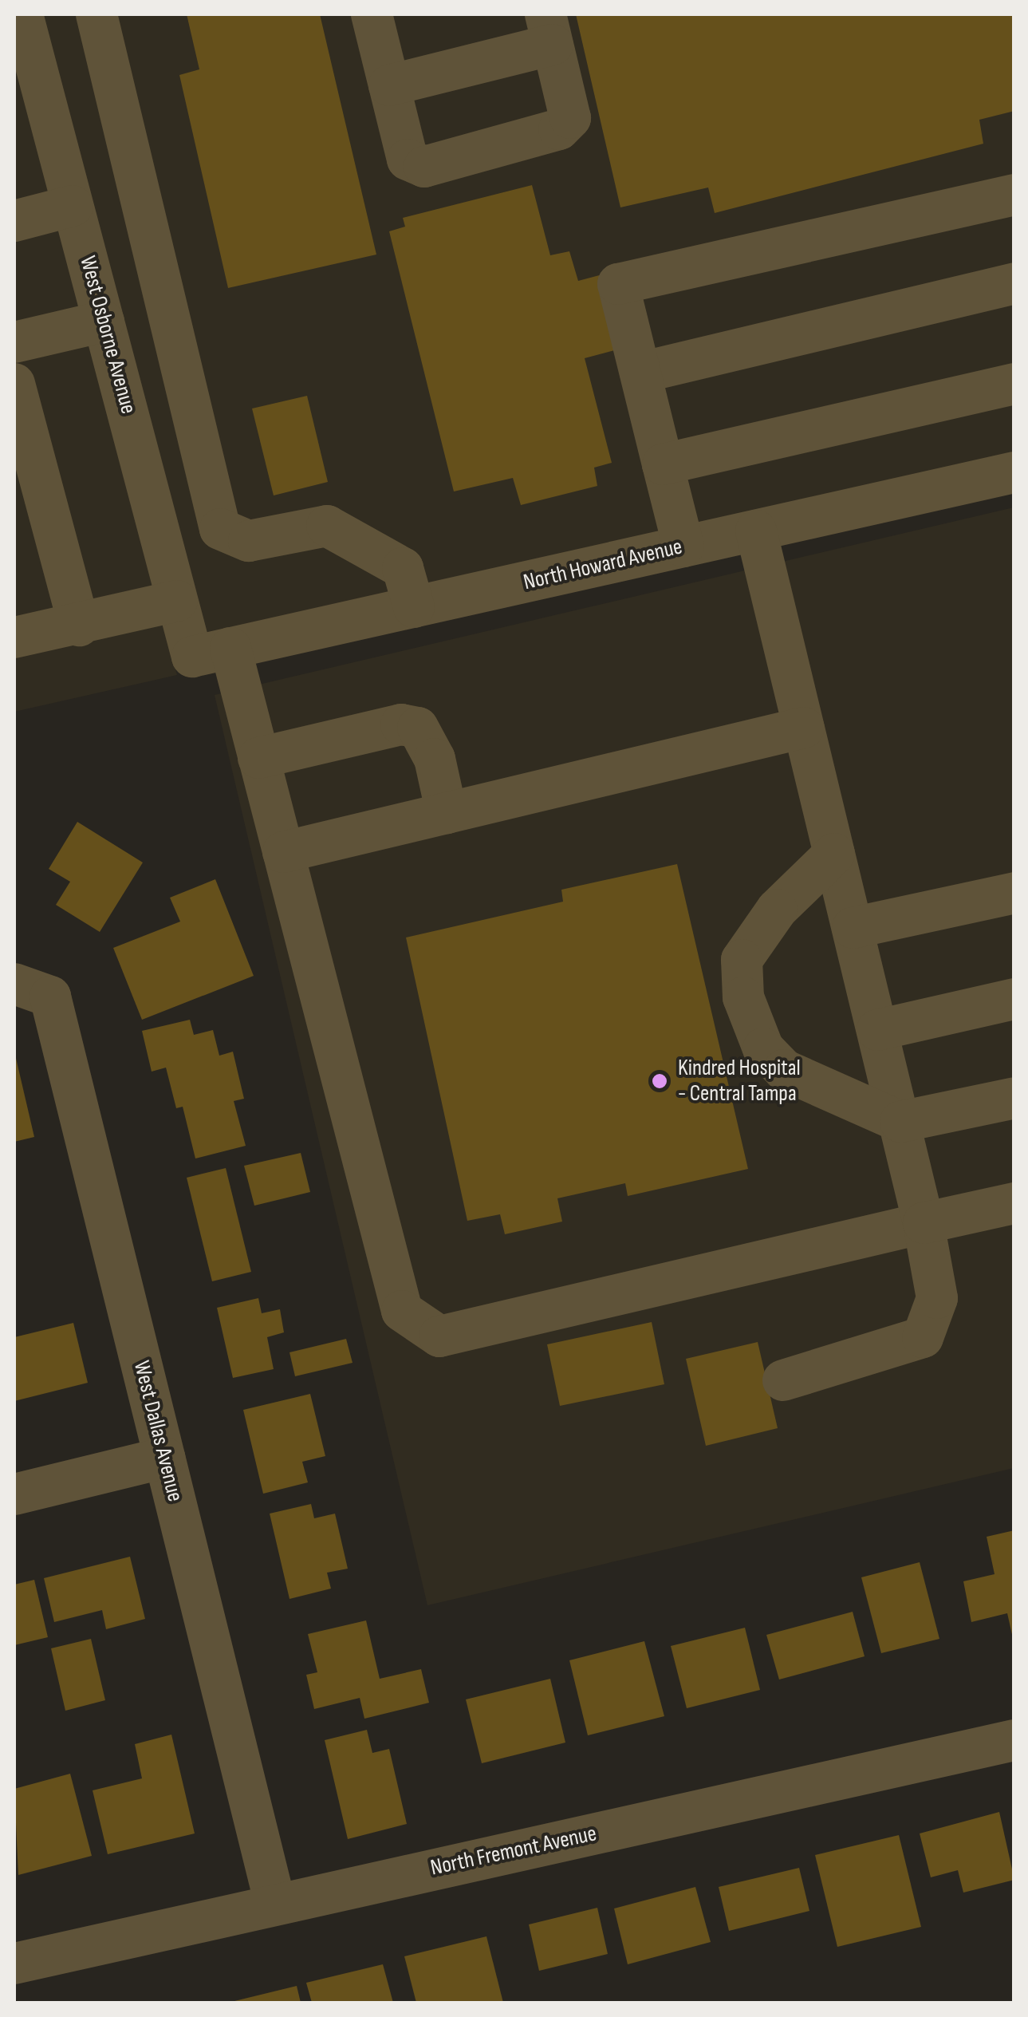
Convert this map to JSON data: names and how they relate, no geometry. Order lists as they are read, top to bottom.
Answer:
{
  "streets": {
    "street": [
      "West Osborne Avenue",
      "North Howard Avenue",
      "West Dallas Avenue",
      "North Fremont Avenue"
    ]
  },
  "crossings": [
    ["West Osborne Avenue", "North Howard Avenue"],
    ["West Dallas Avenue", "North Fremont Avenue"]
  ],
  "places": ["Kindred Hospital - Central Tampa"]
}
